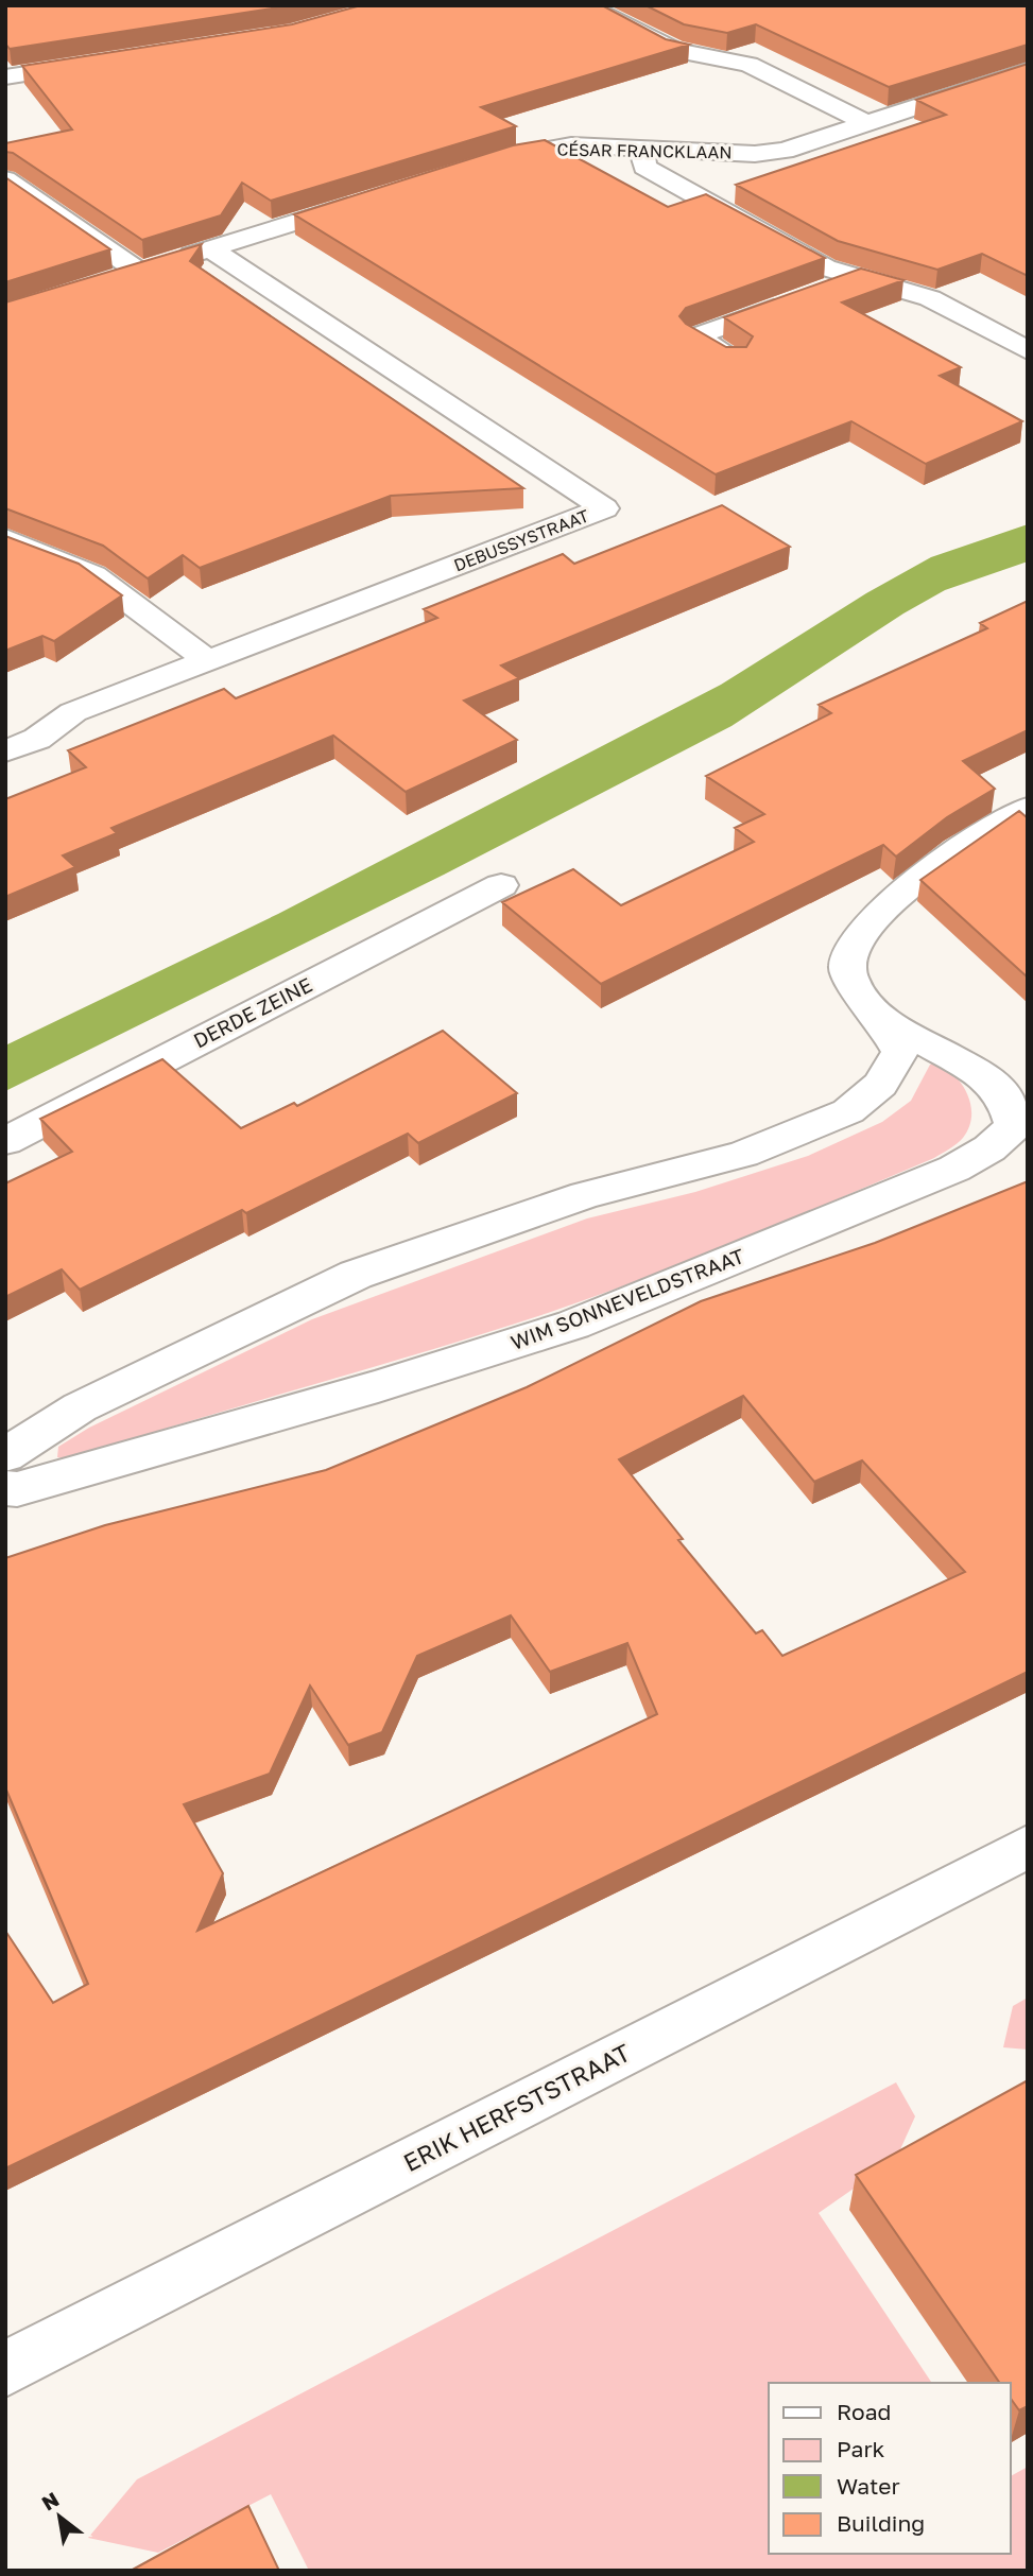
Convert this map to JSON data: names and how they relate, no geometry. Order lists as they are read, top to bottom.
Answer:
{
  "streets": {
    "street": [
      "CÉSAR FRANCKLAAN",
      "DEBUSSYSTRAAT",
      "DERDE ZEINE",
      "WIM SONNEVELDSTRAAT",
      "ERIK HERFSTSTRAAT"
    ]
  },
  "legend": [
    "Road",
    "Park",
    "Water",
    "Building"
  ],
  "north": "top left"
}
